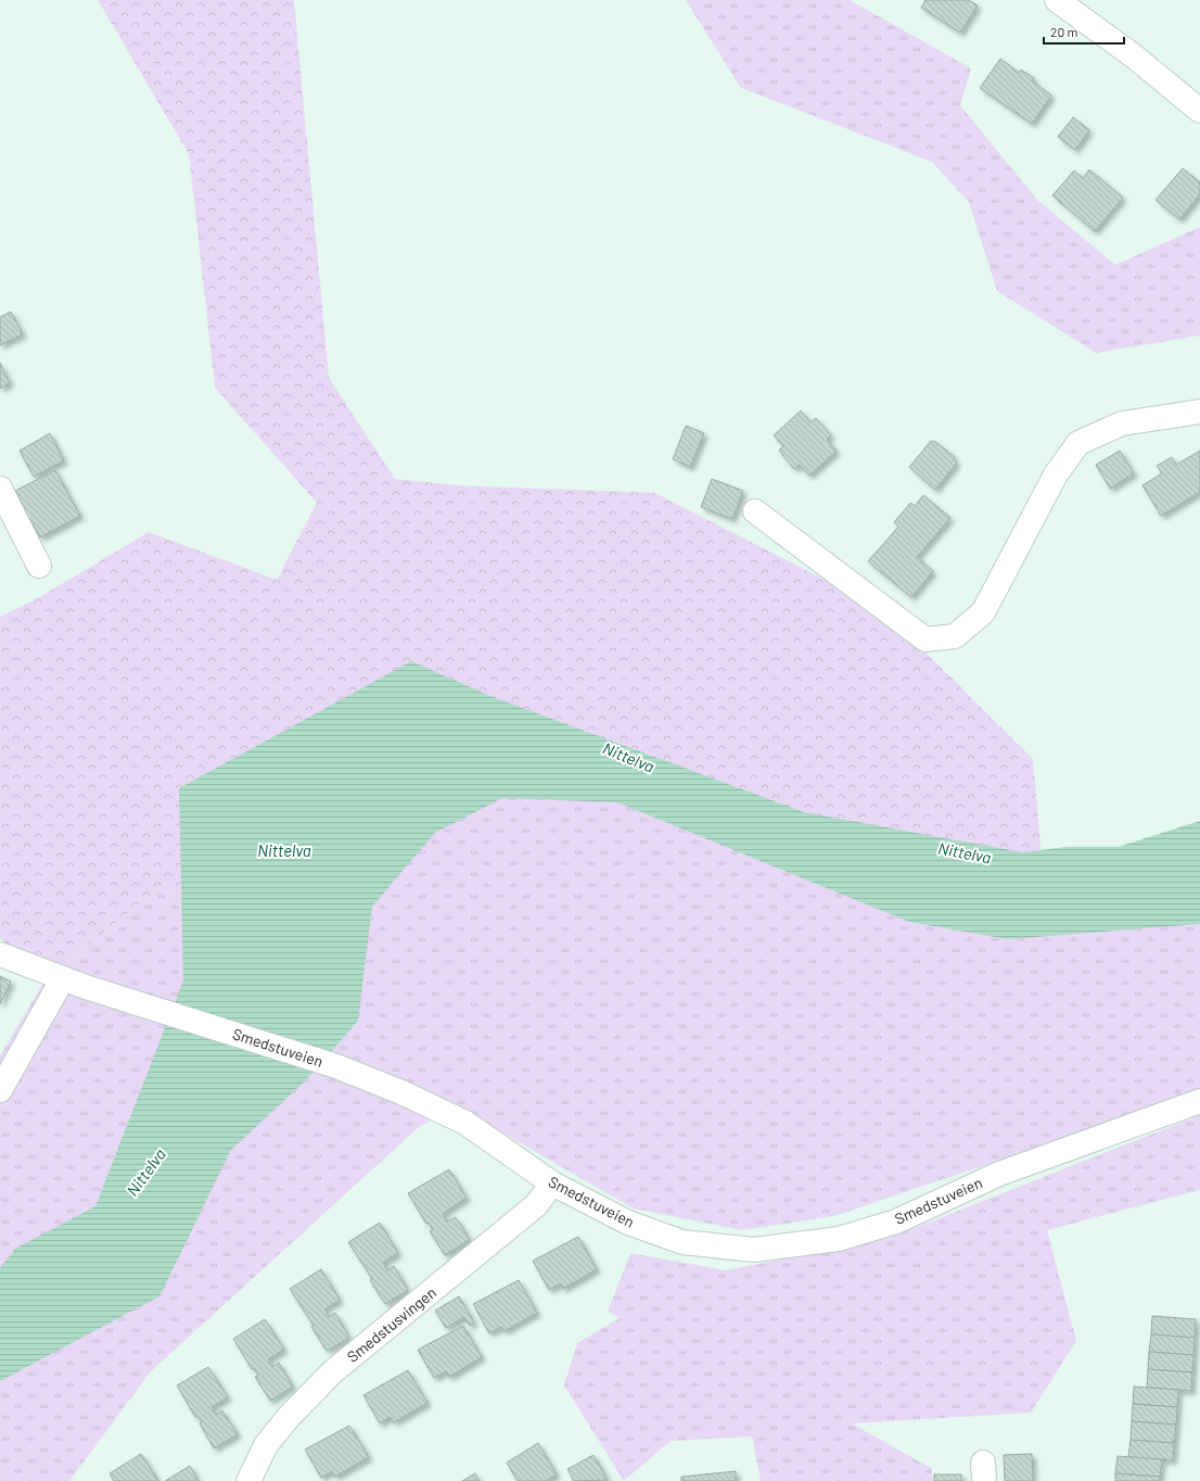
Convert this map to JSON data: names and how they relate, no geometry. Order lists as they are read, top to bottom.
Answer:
{
  "streets": {
    "street": ["Smedstuveien", "Smedstusvingen"]
  },
  "crossings": [
    ["Smedstuveien", "Smedstusvingen"]
  ],
  "water": ["Nittelva"],
  "scale_bar": "20 m"
}
